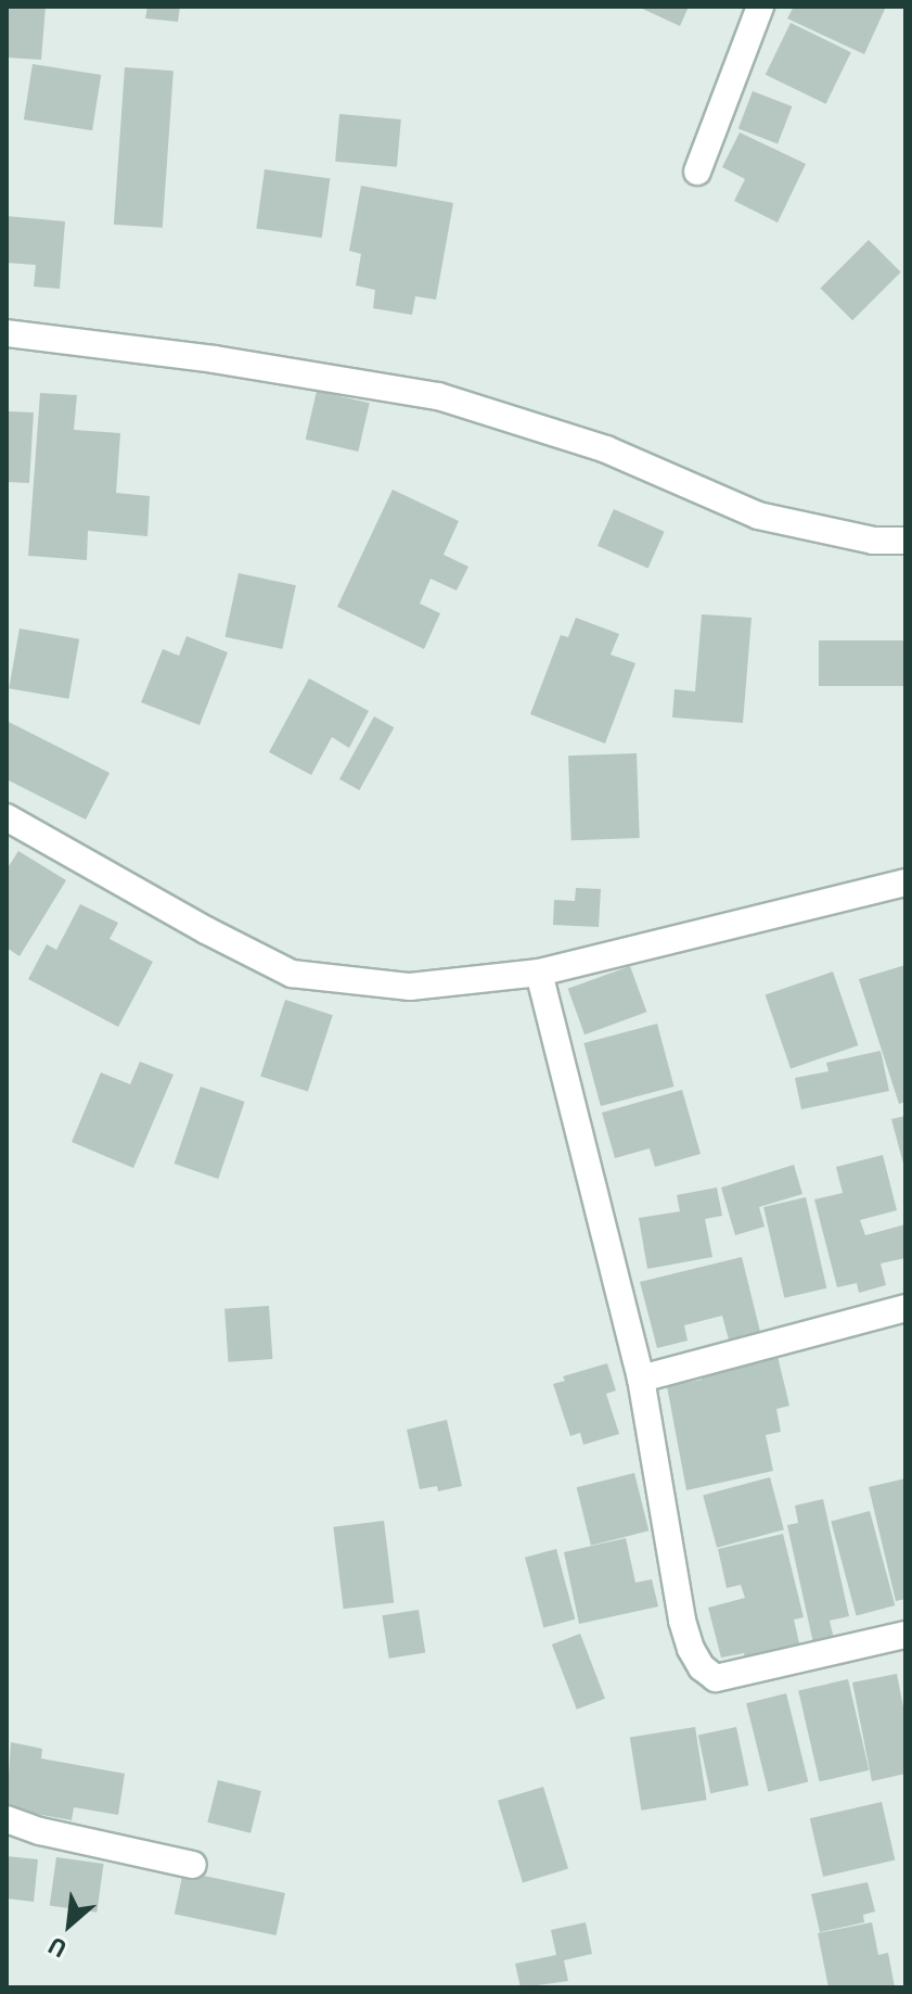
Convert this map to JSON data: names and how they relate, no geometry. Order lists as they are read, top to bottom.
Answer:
{
  "north": "bottom left"
}
